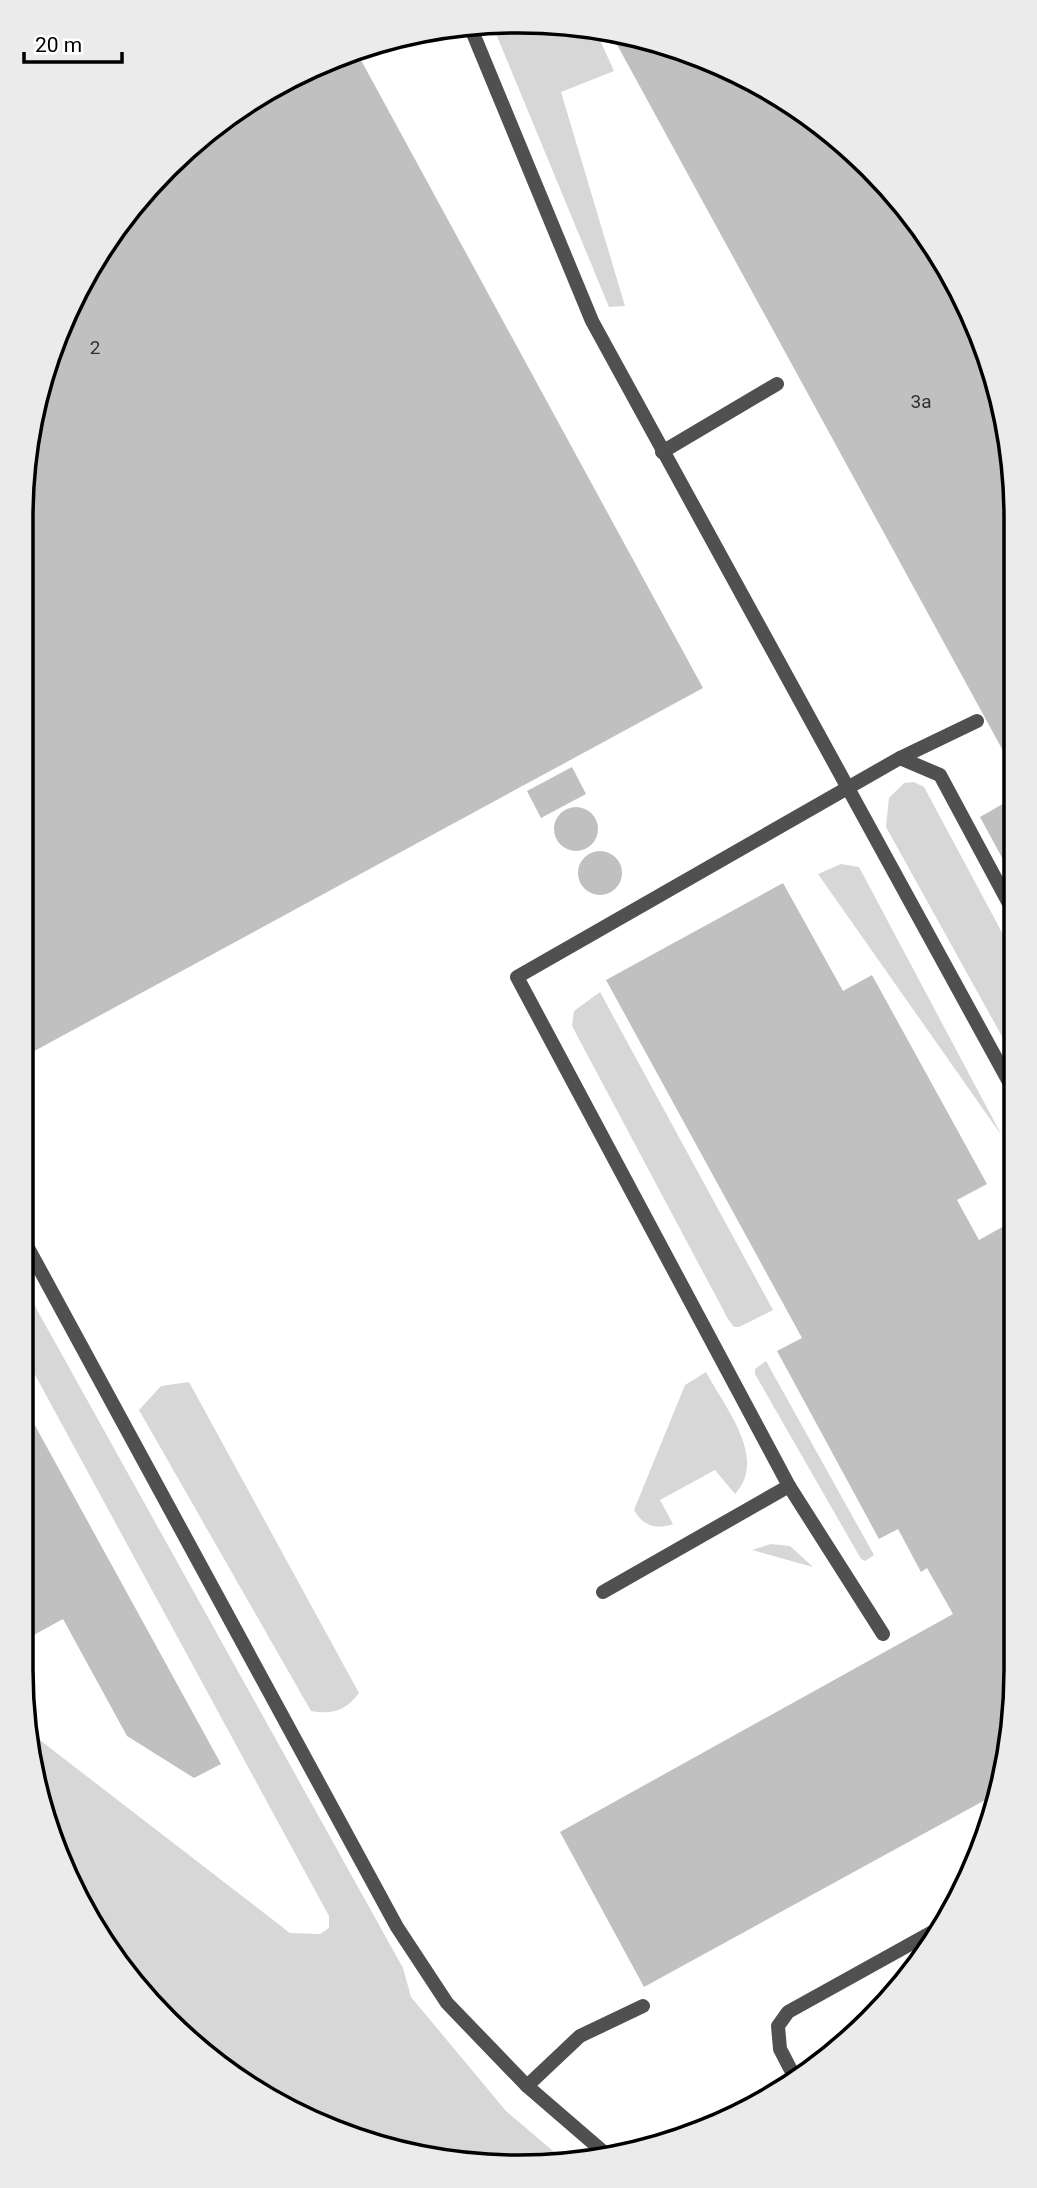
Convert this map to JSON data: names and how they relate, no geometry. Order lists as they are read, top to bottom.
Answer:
{
  "house_numbers": ["2", "3a"],
  "scale_bar": "20 m"
}
